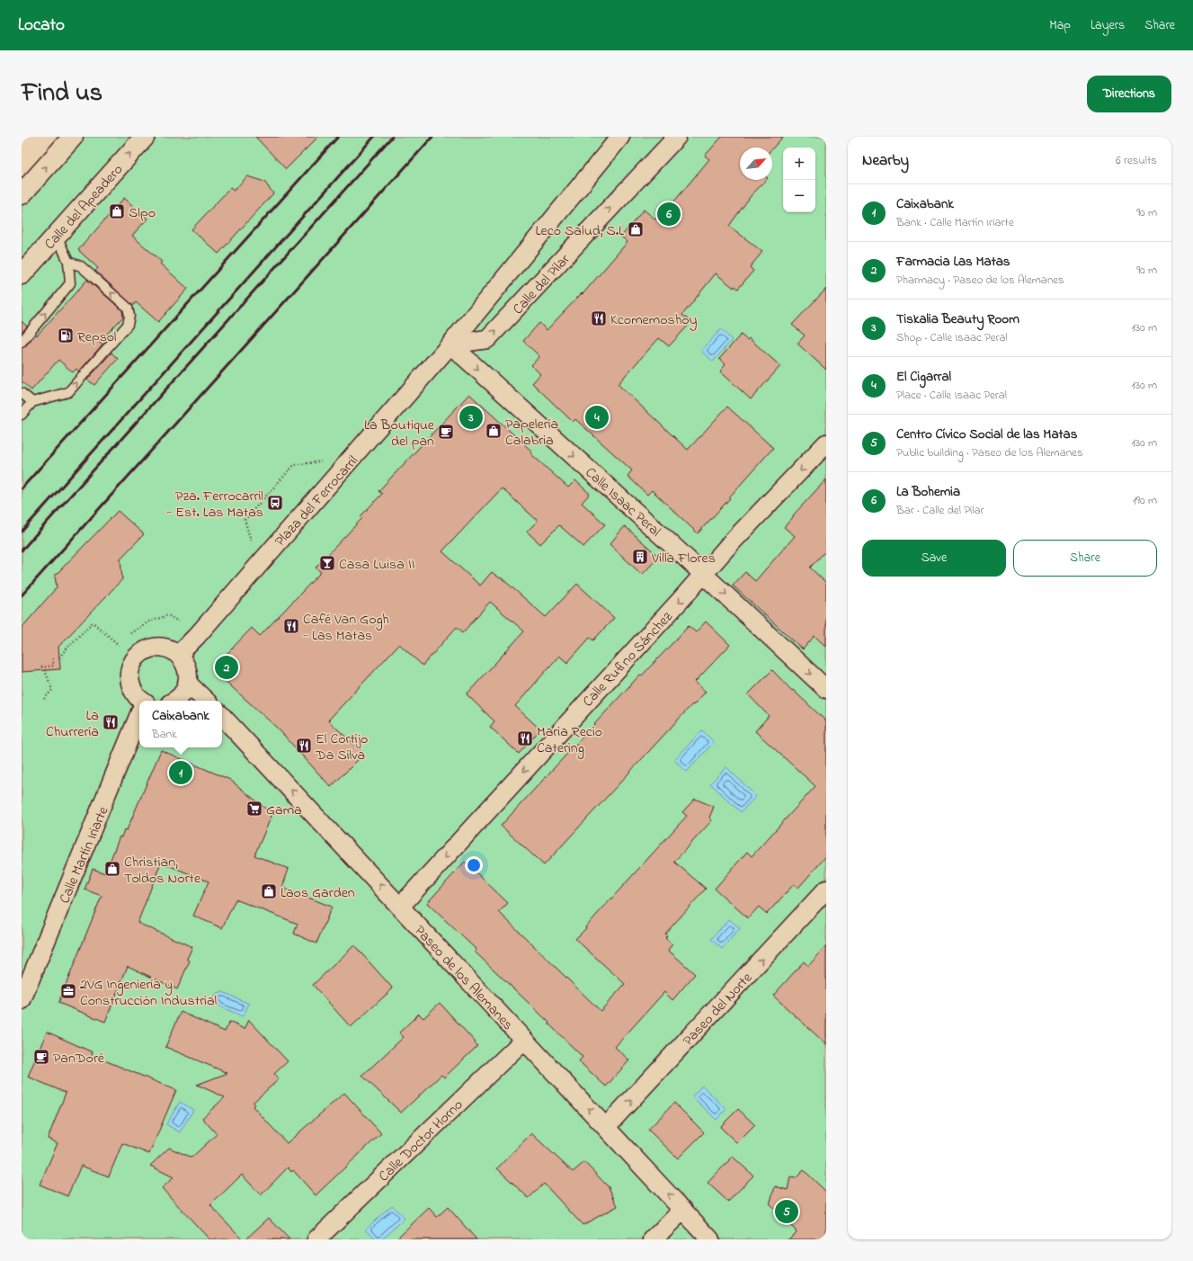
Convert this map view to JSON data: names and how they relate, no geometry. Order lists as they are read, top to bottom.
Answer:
{
  "streets": {
    "main road": ["Calle del Apeadero"],
    "street": [
      "Calle del Pilar",
      "Plaza del Ferrocarril",
      "Calle Isaac Peral",
      "Calle Rufino Sánchez",
      "Calle Martín Iriarte",
      "Paseo de los Alemanes",
      "Paseo del Norte",
      "Calle Doctor Horno"
    ]
  },
  "crossings": [
    ["Calle del Pilar", "Plaza del Ferrocarril"],
    ["Calle del Pilar", "Calle Isaac Peral"],
    ["Plaza del Ferrocarril", "Calle Isaac Peral"],
    ["Calle Isaac Peral", "Calle Rufino Sánchez"],
    ["Calle Rufino Sánchez", "Paseo de los Alemanes"],
    ["Paseo de los Alemanes", "Paseo del Norte"],
    ["Paseo de los Alemanes", "Calle Doctor Horno"]
  ],
  "one_way": [
    "Calle del Pilar",
    "Calle Isaac Peral",
    "Calle Rufino Sánchez",
    "Paseo de los Alemanes",
    "Paseo del Norte"
  ],
  "places": {
    "shop": [
      "Slpo",
      "Leco Salud, S.L",
      "Papelería Calabria",
      "Christian, Toldos Norte",
      "Laos Garden"
    ],
    "restaurant": [
      "Kcomemoshoy",
      "Café Van Gogh - Las Matas",
      "La Churrería",
      "Maria Recio Catering",
      "El Cortijo Da Silva"
    ],
    "fuel station": ["Repsol"],
    "cafe": ["La Boutique del pan", "PanDoré"],
    "bus stop": ["Pza. Ferrocarril - Est. Las Matas"],
    "building": ["Villa Flores"],
    "bar": ["Casa Luisa II"],
    "supermarket": ["Gama"],
    "office": ["2VG Ingeniería y Construcción Industrial"]
  },
  "north": "top right",
  "page": {
    "header": "Locato",
    "nav": ["Map", "Layers", "Share"],
    "title": "Find us",
    "buttons": [
      "Directions",
      ["Save", "Share"]
    ],
    "heading": ["Nearby", "6 results"],
    "map_buttons": ["+", "−"],
    "list": [
      {
        "mark": "1",
        "name": "Caixabank",
        "note": "Bank · Calle Martín Iriarte",
        "value": "90 m"
      },
      {
        "mark": "2",
        "name": "Farmacia Las Matas",
        "note": "Pharmacy · Paseo de los Alemanes",
        "value": "90 m"
      },
      {
        "mark": "3",
        "name": "Tiskalia Beauty Room",
        "note": "Shop · Calle Isaac Peral",
        "value": "130 m"
      },
      {
        "mark": "4",
        "name": "El Cigarral",
        "note": "Place · Calle Isaac Peral",
        "value": "130 m"
      },
      {
        "mark": "5",
        "name": "Centro Cívico Social de las Matas",
        "note": "Public building · Paseo de los Alemanes",
        "value": "130 m"
      },
      {
        "mark": "6",
        "name": "La Bohemia",
        "note": "Bar · Calle del Pilar",
        "value": "190 m"
      }
    ],
    "pins": [
      "6",
      "3",
      "4",
      "2",
      "1",
      "5"
    ],
    "popup": ["Caixabank", "Bank"]
  }
}
